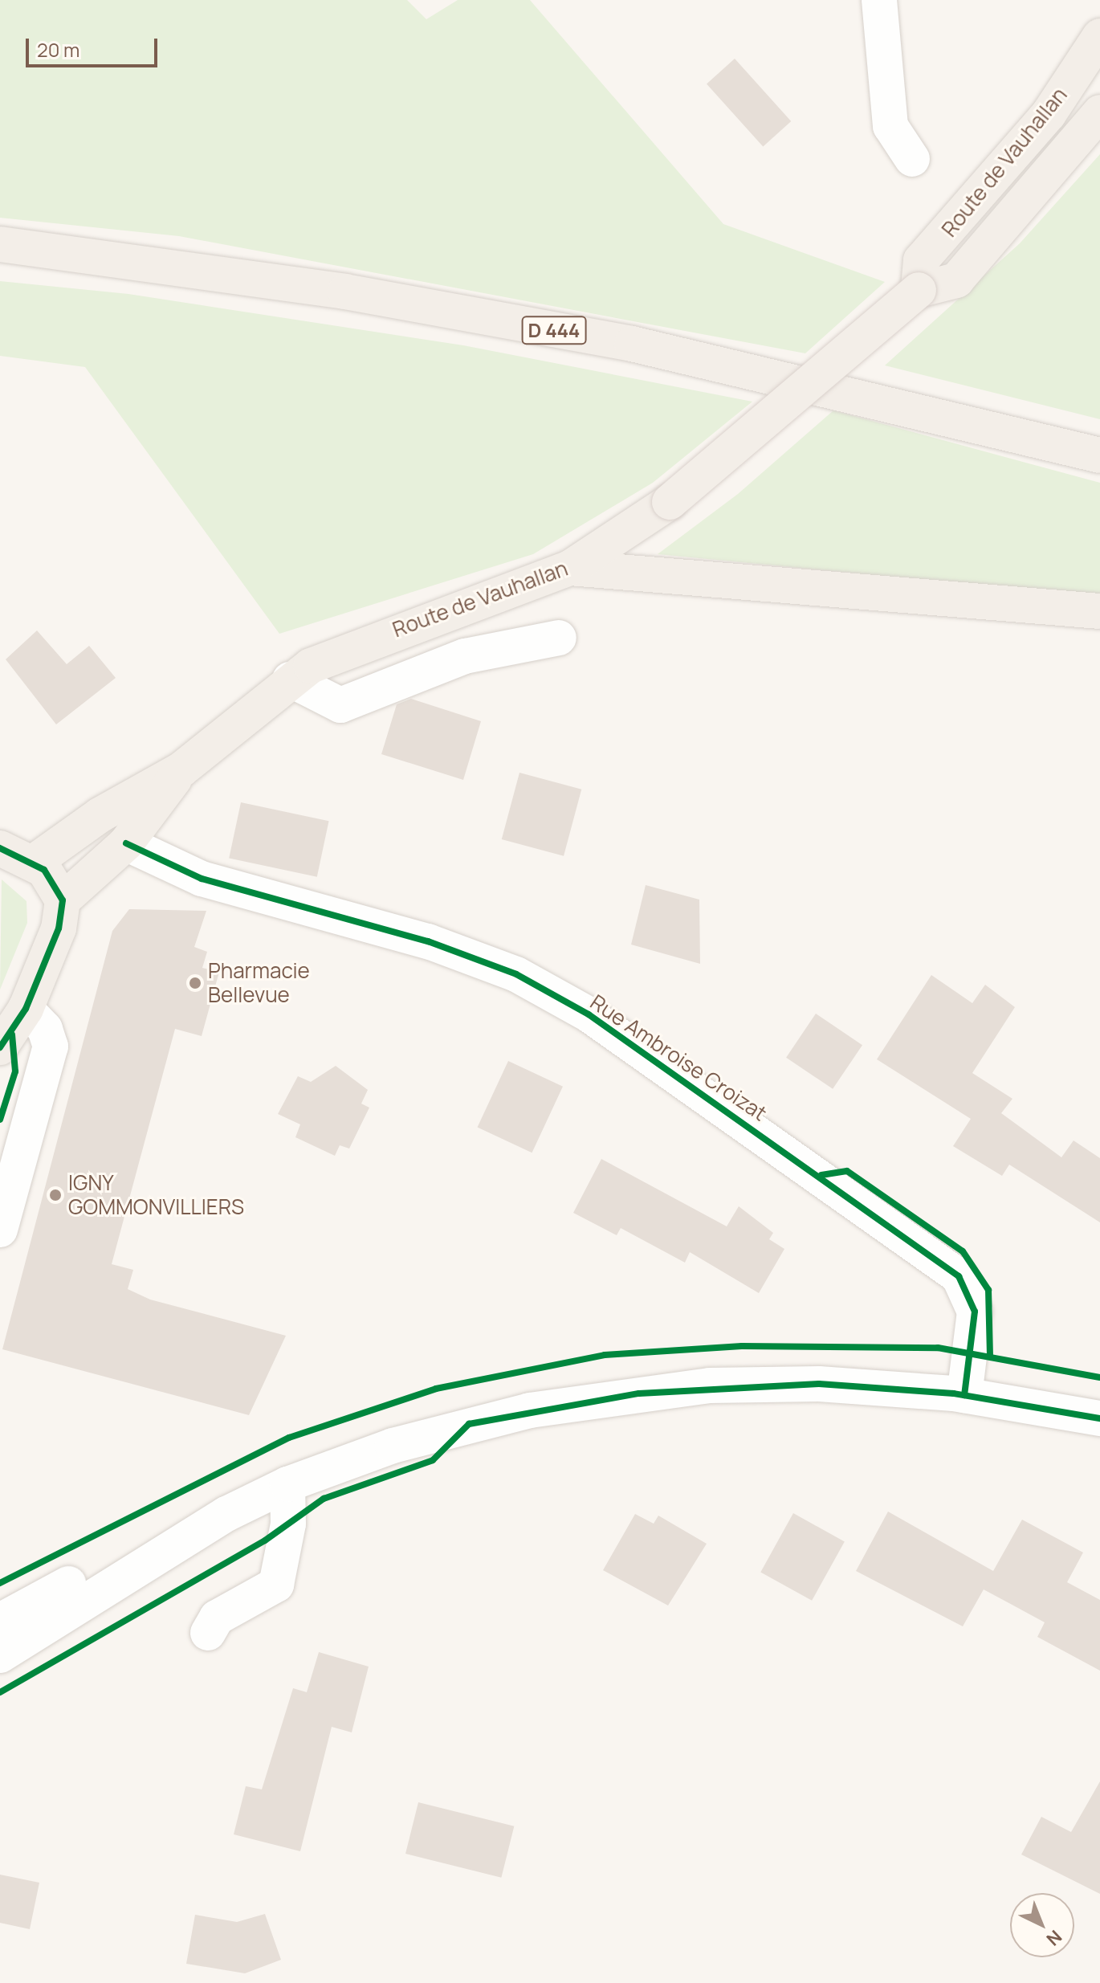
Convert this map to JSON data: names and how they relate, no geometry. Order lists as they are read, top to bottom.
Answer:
{
  "streets": {
    "main road": ["Route de Vauhallan", "D 444"],
    "street": ["Rue Ambroise Croizat"]
  },
  "crossings": [
    ["Route de Vauhallan", "Rue Ambroise Croizat"]
  ],
  "places": ["Pharmacie Bellevue", "IGNY GOMMONVILLIERS"],
  "scale_bar": "20 m",
  "north": "bottom right"
}
